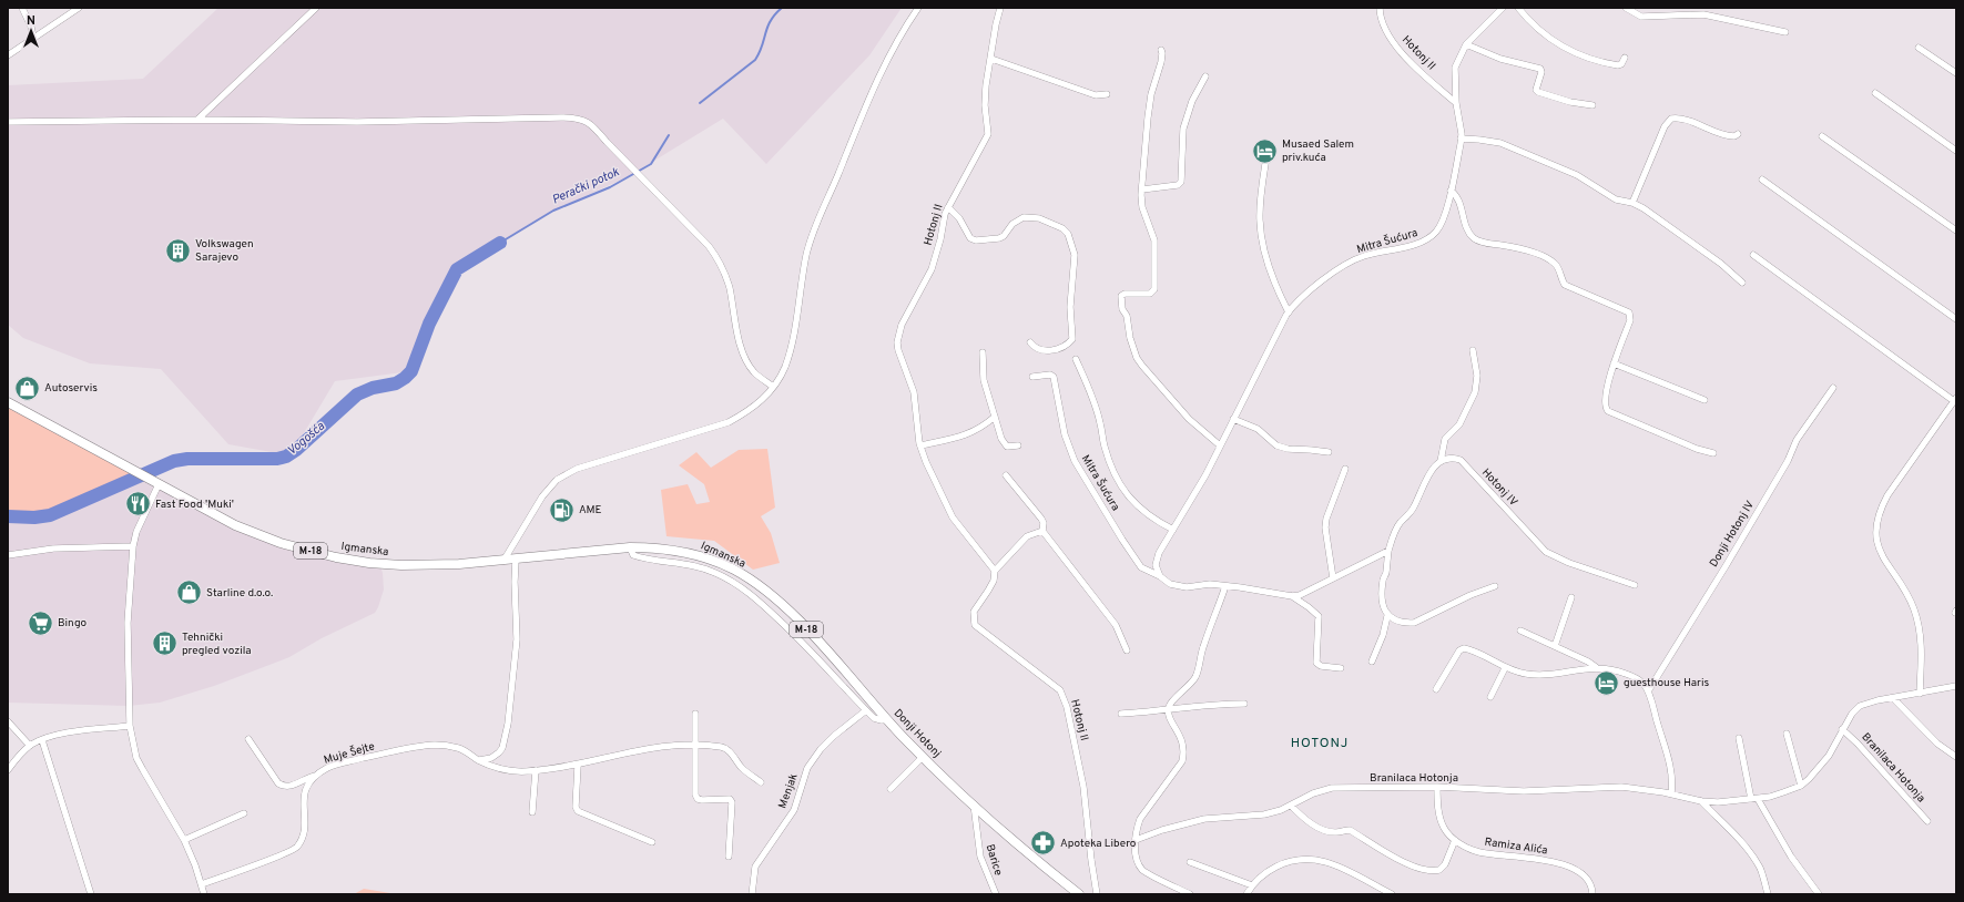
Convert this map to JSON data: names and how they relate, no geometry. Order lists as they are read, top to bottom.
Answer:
{
  "streets": {
    "main road": ["Igmanska", "M-18", "Donji Hotonj"],
    "street": [
      "Hotonj II",
      "Mitra Šućura",
      "Hotonj IV",
      "Donji Hotonj IV",
      "Muje Šejte",
      "Branilaca Hotonja",
      "Menjak",
      "Ramiza Alića",
      "Barice"
    ]
  },
  "crossings": [
    ["Hotonj II", "Mitra Šućura"],
    ["Igmanska", "Donji Hotonj"],
    ["Donji Hotonj", "Barice"],
    ["Branilaca Hotonja", "Ramiza Alića"]
  ],
  "districts": ["HOTONJ"],
  "water": ["Perački potok", "Vogošća"],
  "places": {
    "hotel": ["Musaed Salem priv.kuća", "guesthouse Haris"],
    "building": ["Volkswagen Sarajevo", "Tehnički pregled vozila"],
    "shop": ["Autoservis", "Starline d.o.o."],
    "restaurant": ["Fast Food 'Muki'"],
    "fuel station": ["AME"],
    "supermarket": ["Bingo"],
    "pharmacy": ["Apoteka Libero"]
  },
  "north": "top"
}
